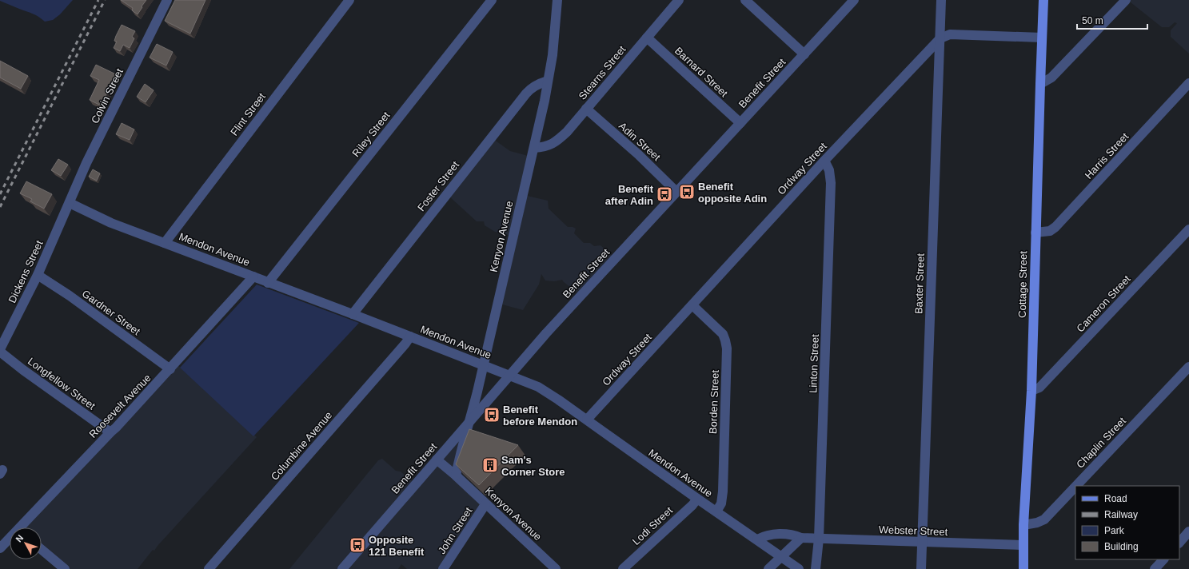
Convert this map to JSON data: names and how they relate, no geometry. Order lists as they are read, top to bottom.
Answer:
{
  "streets": {
    "main road": ["Cottage Street"],
    "street": [
      "Barnard Street",
      "Stearns Street",
      "Benefit Street",
      "Colvin Street",
      "Flint Street",
      "Riley Street",
      "Adin Street",
      "Harris Street",
      "Ordway Street",
      "Foster Street",
      "Kenyon Avenue",
      "Mendon Avenue",
      "Dickens Street",
      "Baxter Street",
      "Cameron Street",
      "Gardner Street",
      "Linton Street",
      "Longfellow Street",
      "Borden Street",
      "Roosevelt Avenue",
      "Chaplin Street",
      "Columbine Avenue",
      "Lodi Street",
      "John Street",
      "Webster Street"
    ]
  },
  "crossings": [
    ["Barnard Street", "Stearns Street"],
    ["Barnard Street", "Benefit Street"],
    ["Stearns Street", "Adin Street"],
    ["Stearns Street", "Kenyon Avenue"],
    ["Benefit Street", "Adin Street"],
    ["Benefit Street", "Kenyon Avenue"],
    ["Benefit Street", "Mendon Avenue"],
    ["Colvin Street", "Mendon Avenue"],
    ["Colvin Street", "Dickens Street"],
    ["Flint Street", "Mendon Avenue"],
    ["Riley Street", "Mendon Avenue"],
    ["Harris Street", "Cottage Street"],
    ["Ordway Street", "Mendon Avenue"],
    ["Ordway Street", "Baxter Street"],
    ["Ordway Street", "Linton Street"],
    ["Ordway Street", "Borden Street"],
    ["Foster Street", "Kenyon Avenue"],
    ["Foster Street", "Mendon Avenue"],
    ["Kenyon Avenue", "Mendon Avenue"],
    ["Kenyon Avenue", "John Street"],
    ["Mendon Avenue", "Dickens Street"],
    ["Mendon Avenue", "Borden Street"],
    ["Mendon Avenue", "Roosevelt Avenue"],
    ["Mendon Avenue", "Columbine Avenue"],
    ["Mendon Avenue", "Lodi Street"],
    ["Mendon Avenue", "Webster Street"],
    ["Dickens Street", "Gardner Street"],
    ["Baxter Street", "Webster Street"],
    ["Cottage Street", "Cameron Street"],
    ["Cottage Street", "Chaplin Street"],
    ["Cottage Street", "Webster Street"],
    ["Gardner Street", "Roosevelt Avenue"],
    ["Linton Street", "Webster Street"],
    ["Longfellow Street", "Roosevelt Avenue"]
  ],
  "places": {
    "bus stop": [
      "Benefit opposite Adin",
      "Benefit after Adin",
      "Benefit before Mendon",
      "Opposite 121 Benefit"
    ],
    "building": ["Sam's Corner Store"]
  },
  "legend": [
    "Road",
    "Railway",
    "Park",
    "Building"
  ],
  "scale_bar": "50 m",
  "north": "top left"
}
